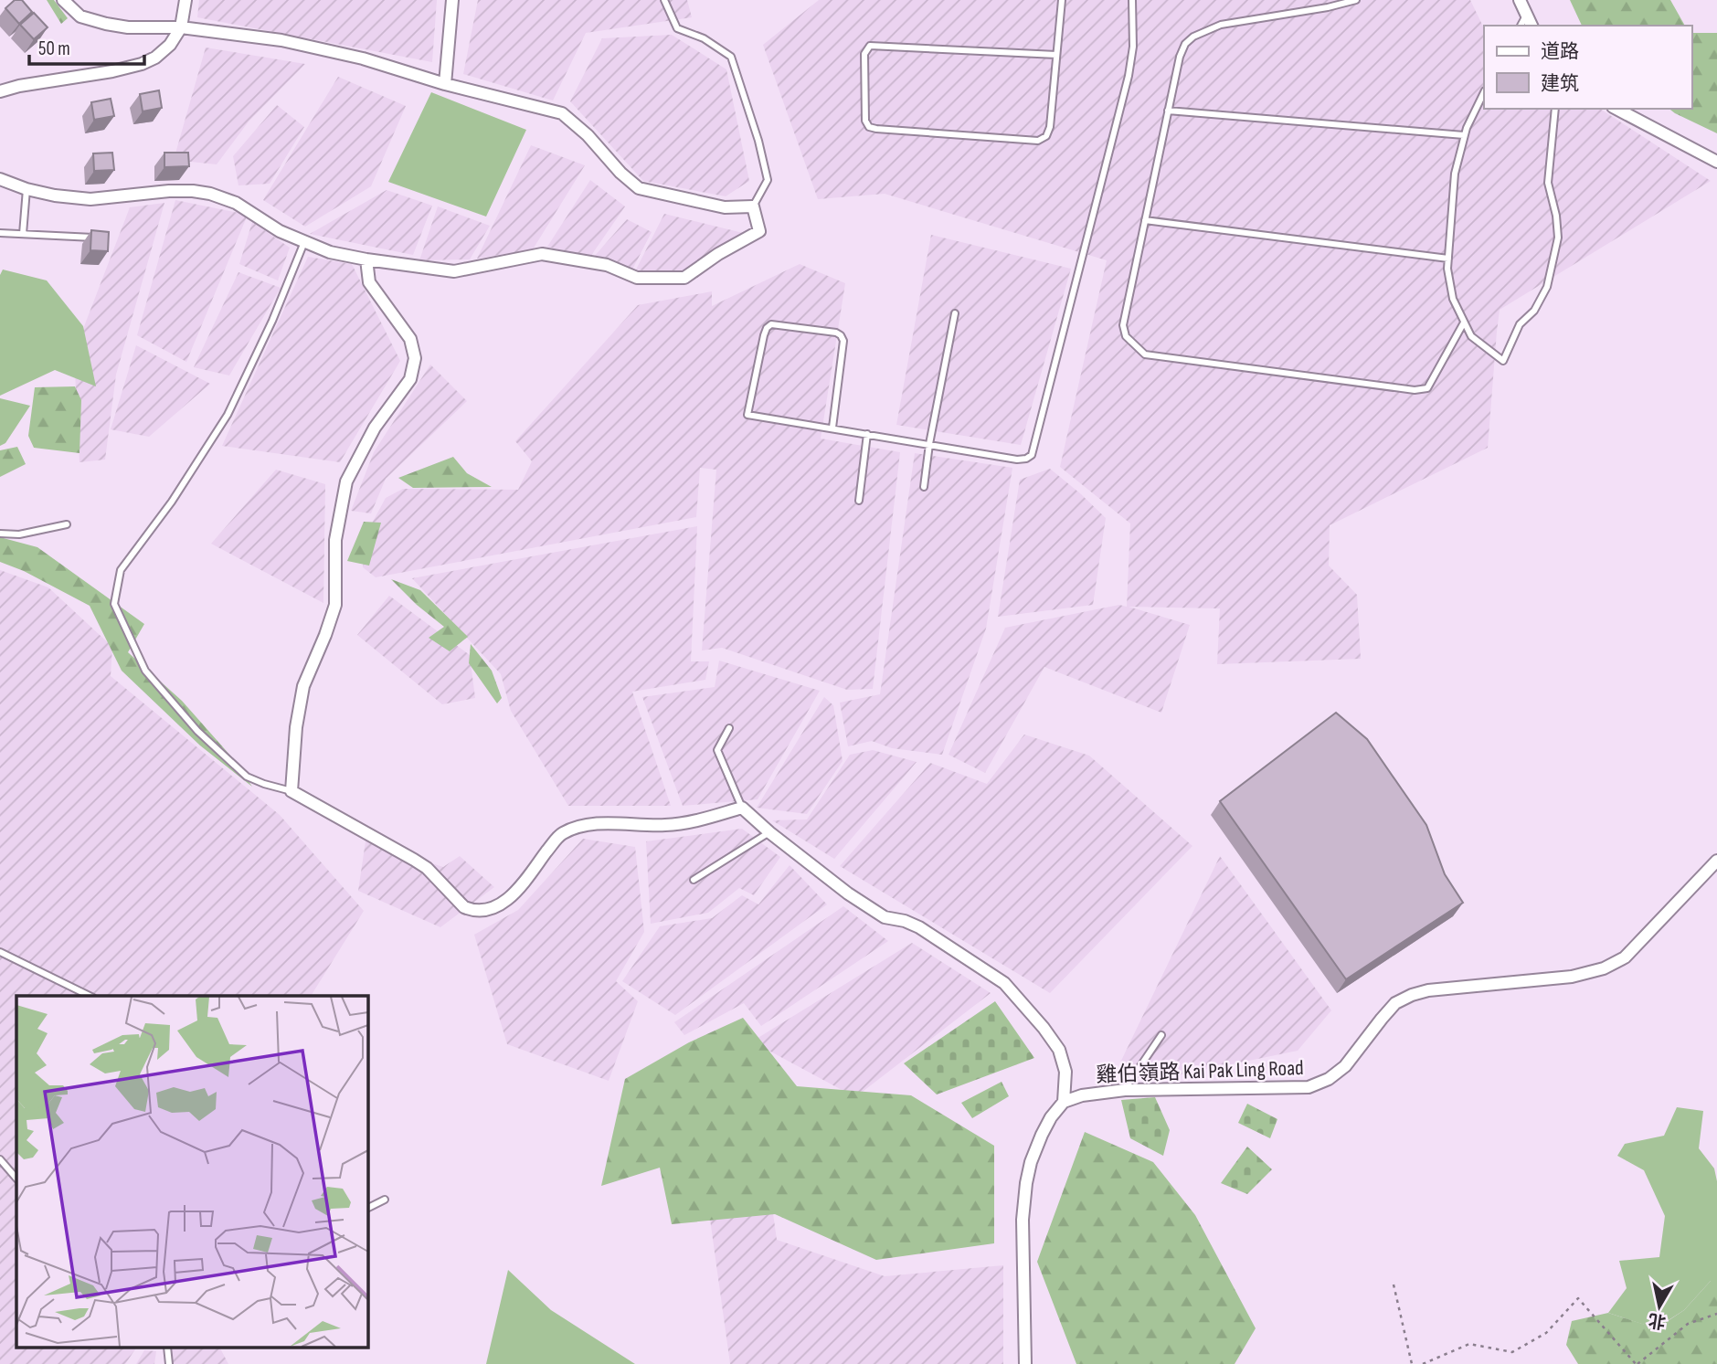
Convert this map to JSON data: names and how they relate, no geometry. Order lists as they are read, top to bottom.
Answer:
{
  "streets": {
    "street": ["雞伯嶺路 Kai Pak Ling Road"]
  },
  "legend": ["道路", "建筑"],
  "scale_bar": "50 m",
  "north": "bottom"
}
